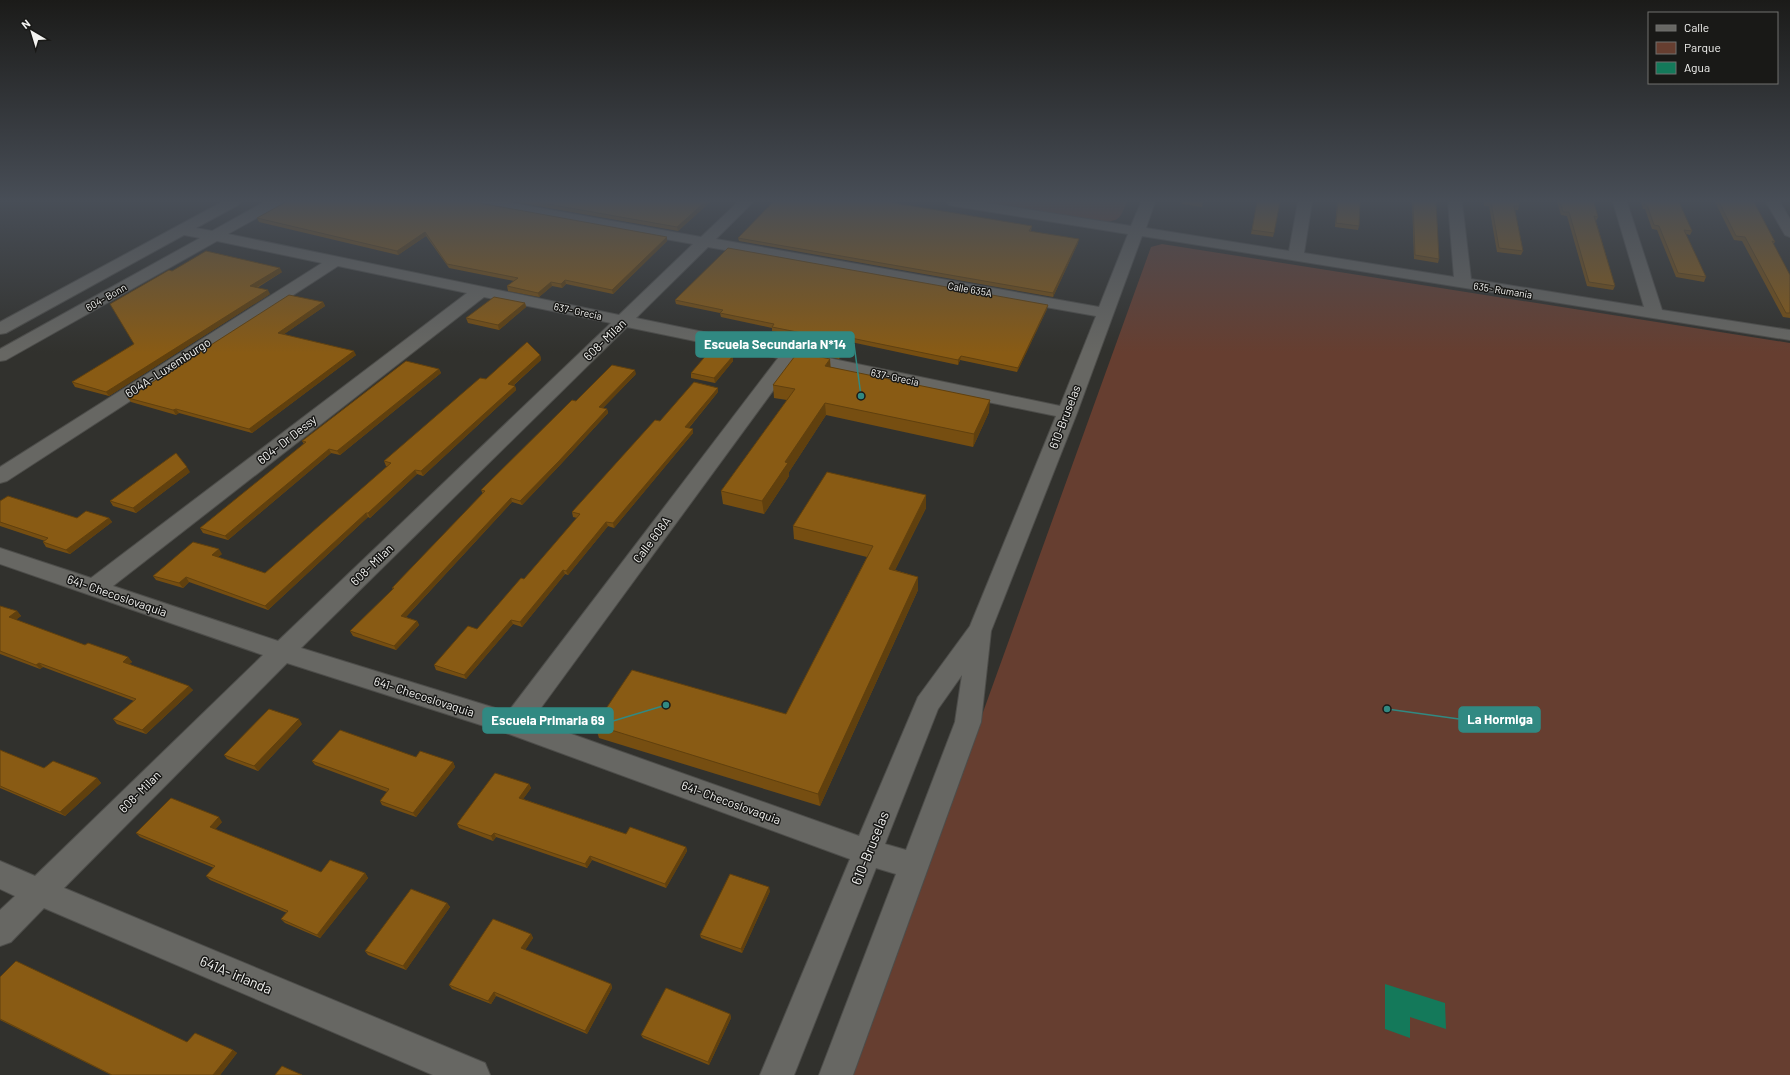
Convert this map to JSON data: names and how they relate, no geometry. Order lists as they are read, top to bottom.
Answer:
{
  "streets": {
    "street": [
      "Calle 635A",
      "635- Rumania",
      "604- Bonn",
      "637- Grecia",
      "608- Milan",
      "604A- Luxemburgo",
      "610-Bruselas",
      "604- Dr Dessy",
      "Calle 608A",
      "641- Checoslovaquia",
      "641A- irlanda"
    ]
  },
  "crossings": [
    ["Calle 635A", "610-Bruselas"],
    ["637- Grecia", "608- Milan"],
    ["637- Grecia", "604A- Luxemburgo"],
    ["637- Grecia", "610-Bruselas"],
    ["637- Grecia", "604- Dr Dessy"],
    ["637- Grecia", "Calle 608A"],
    ["608- Milan", "641- Checoslovaquia"],
    ["608- Milan", "641A- irlanda"],
    ["610-Bruselas", "641- Checoslovaquia"],
    ["604- Dr Dessy", "641- Checoslovaquia"],
    ["Calle 608A", "641- Checoslovaquia"]
  ],
  "places": ["Escuela Secundaria N*14", "Escuela Primaria 69", "La Hormiga"],
  "legend": ["Calle", "Parque", "Agua"],
  "north": "top left"
}
